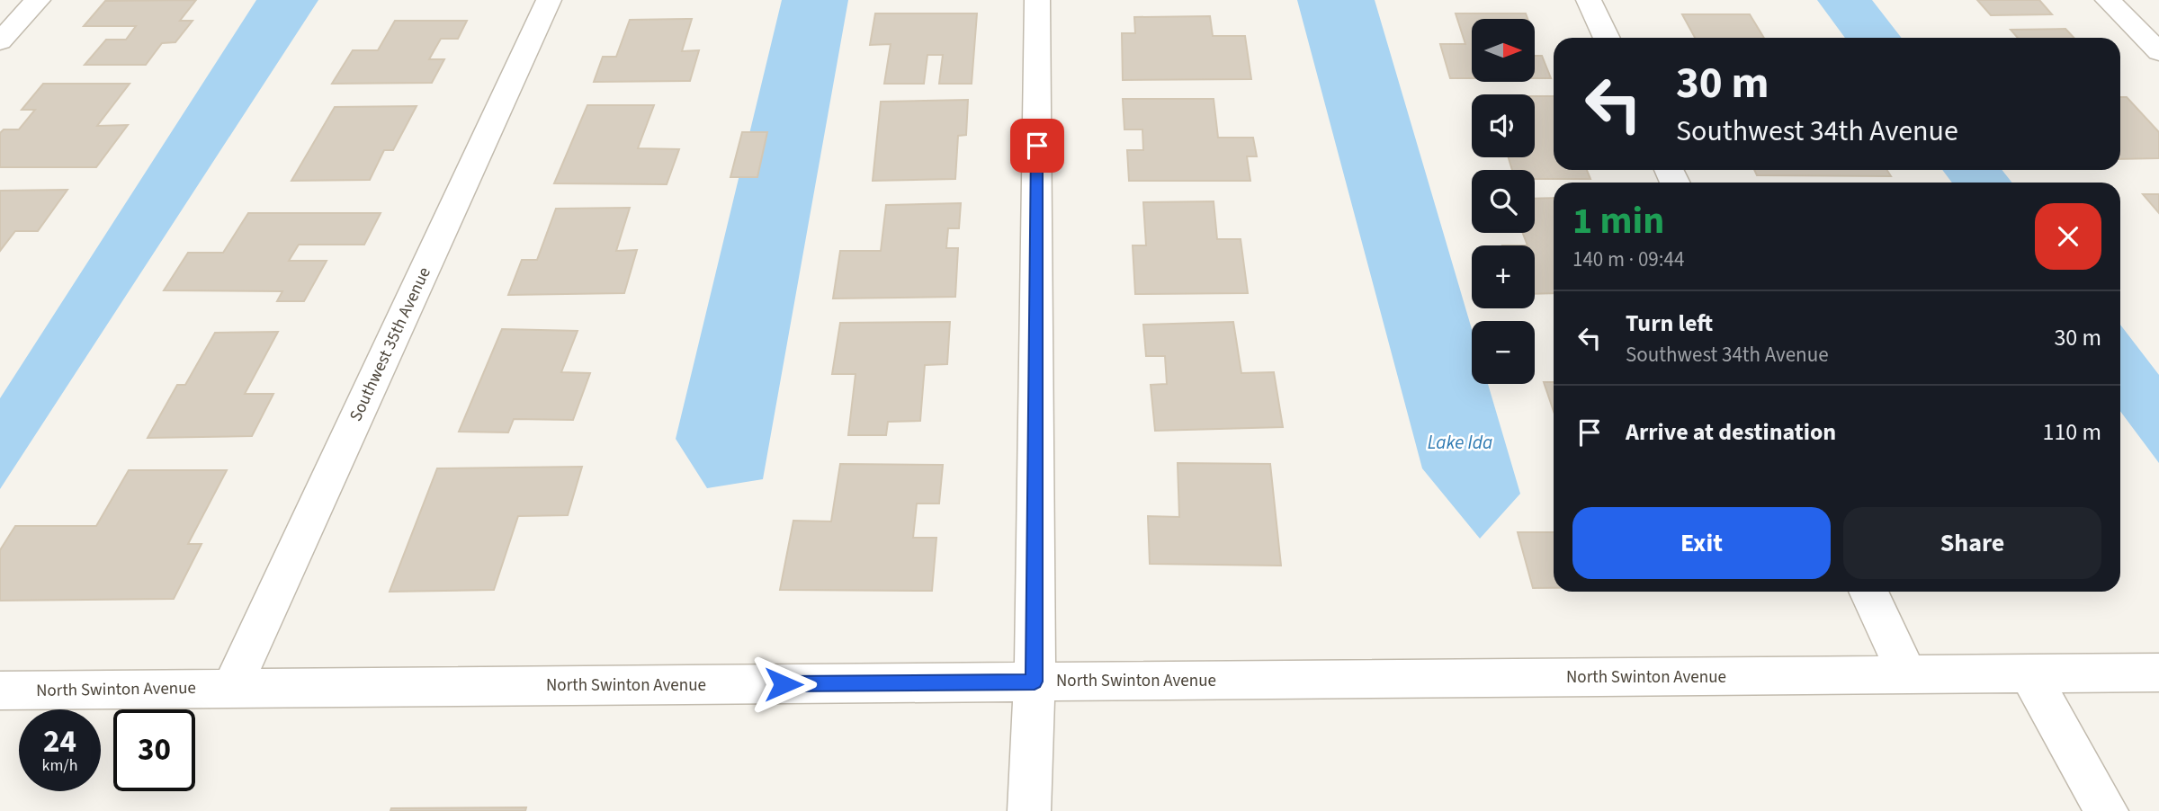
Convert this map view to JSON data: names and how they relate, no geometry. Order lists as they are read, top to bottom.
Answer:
{
  "streets": {
    "street": ["Southwest 35th Avenue", "North Swinton Avenue"]
  },
  "crossings": [
    ["Southwest 35th Avenue", "North Swinton Avenue"]
  ],
  "water": ["Lake Ida"],
  "north": "right",
  "page": {
    "map_buttons": ["+", "−"],
    "turn": ["30 m", "Southwest 34th Avenue"],
    "heading": ["1 min", "140 m · 09:44"],
    "list": [
      {
        "name": "Turn left",
        "note": "Southwest 34th Avenue",
        "value": "30 m"
      },
      {
        "name": "Arrive at destination",
        "value": "110 m"
      }
    ],
    "buttons": ["Exit", "Share"],
    "speed": "24 km/h",
    "limit": "30"
  }
}
